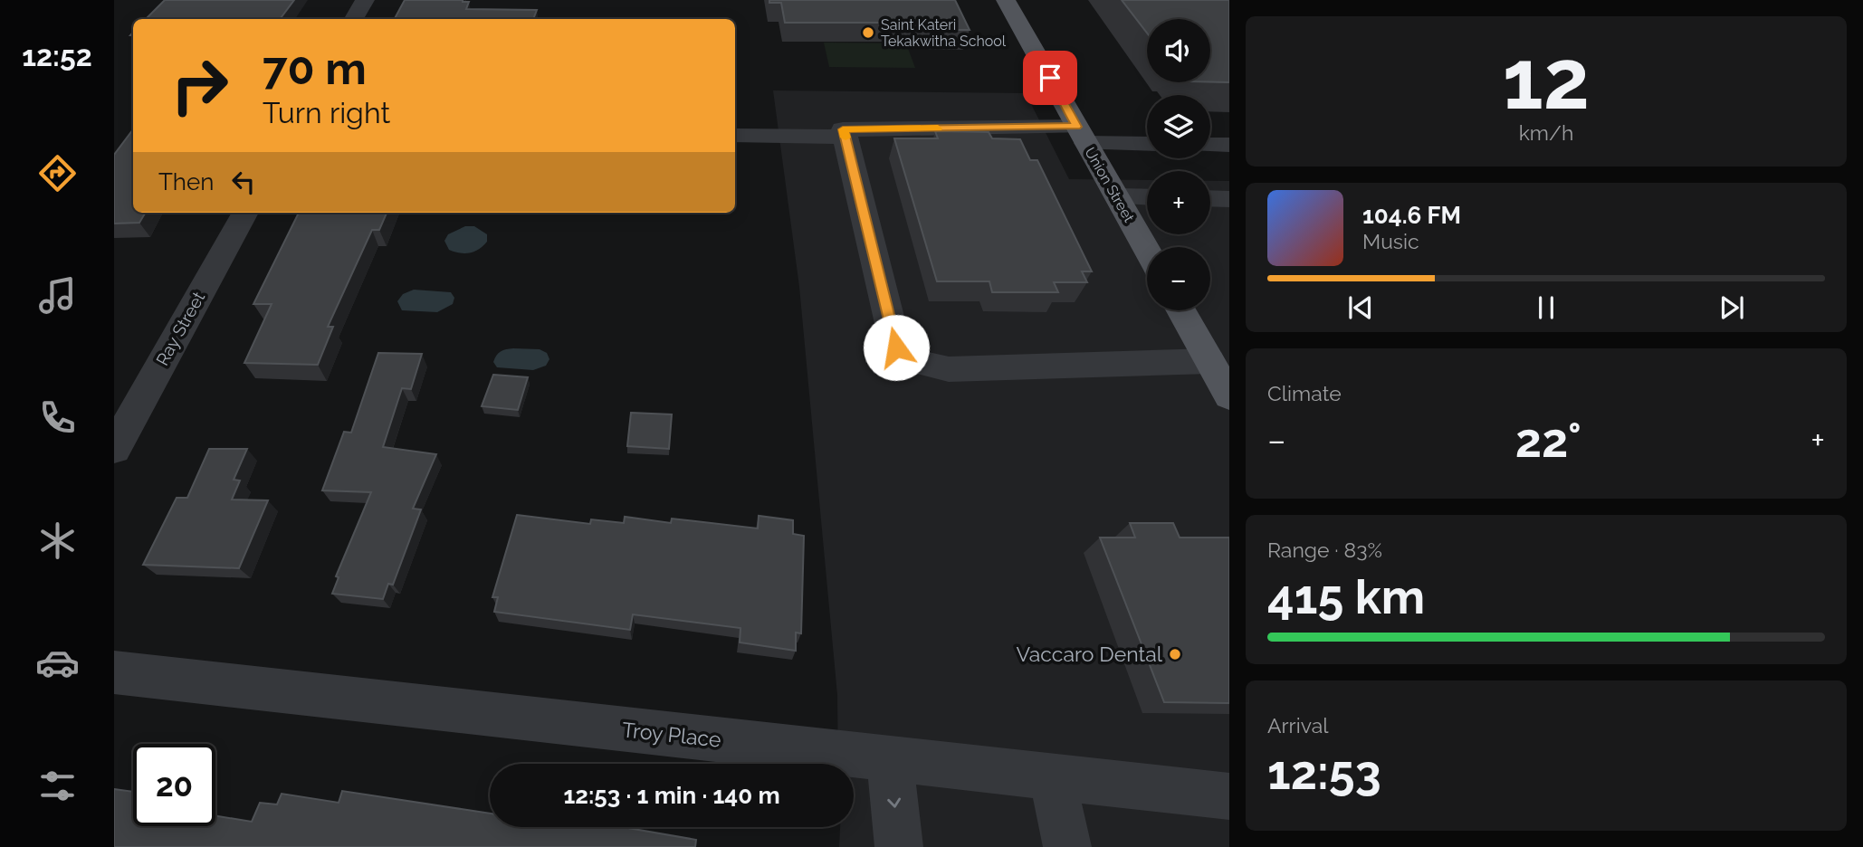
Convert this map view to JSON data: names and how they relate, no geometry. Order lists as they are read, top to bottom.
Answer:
{
  "streets": {
    "main road": ["Union Street"],
    "street": ["Ray Street", "Troy Place"]
  },
  "places": ["Saint Kateri Tekakwitha School", "Vaccaro Dental"],
  "page": {
    "tabs": "12:52",
    "tile": [
      ["12", "km/h"],
      "Climate",
      ["Range · 83%", "415 km"],
      ["Arrival", "12:53"]
    ],
    "map_buttons": ["+", "−"],
    "turn": ["70 m", "Turn right"],
    "then": "Then",
    "song": ["104.6 FM", "Music"],
    "heat": ["−", "22°", "+"],
    "limit": "20",
    "trip": "12:53 · 1 min · 140 m"
  }
}
